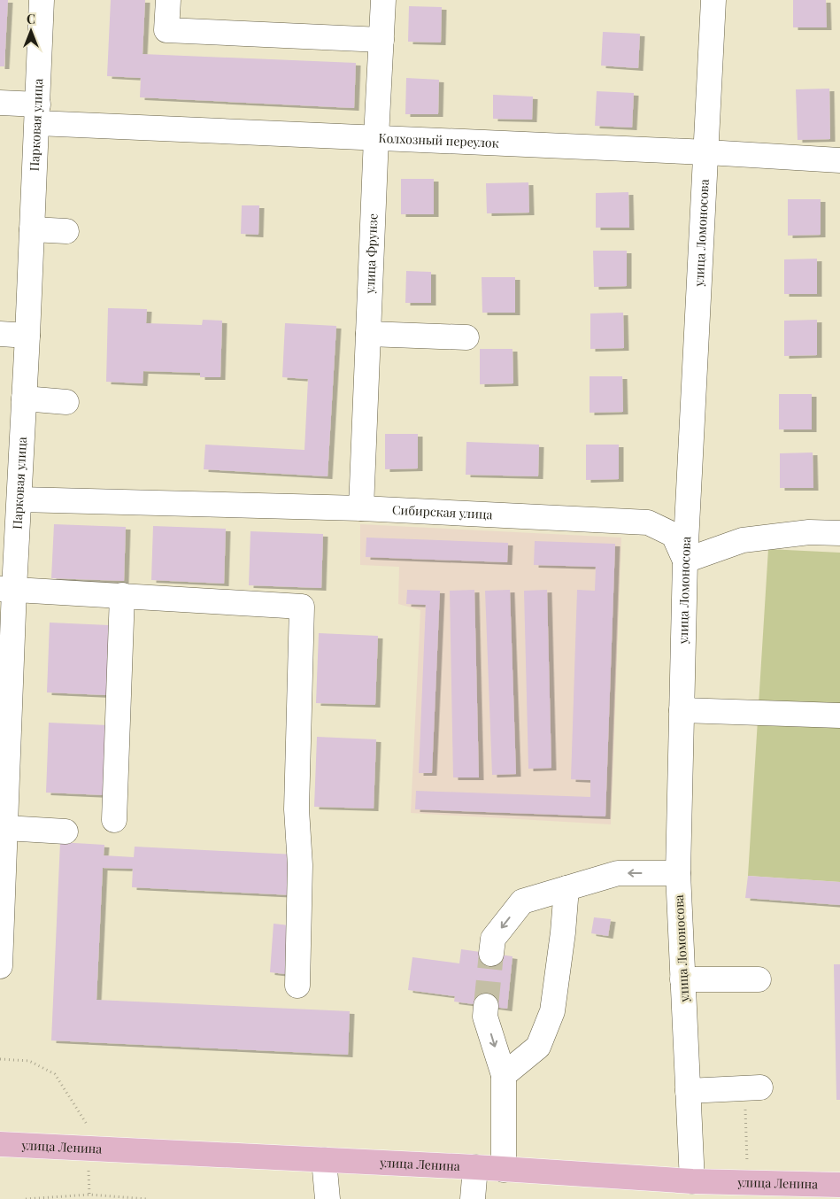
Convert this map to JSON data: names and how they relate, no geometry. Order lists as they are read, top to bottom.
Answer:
{
  "streets": {
    "main road": ["улица Ленина"],
    "street": [
      "Парковая улица",
      "Колхозный переулок",
      "улица Ломоносова",
      "улица Фрунзе",
      "Сибирская улица"
    ]
  },
  "crossings": [
    ["Парковая улица", "Колхозный переулок"],
    ["Парковая улица", "Сибирская улица"],
    ["Колхозный переулок", "улица Ломоносова"],
    ["Колхозный переулок", "улица Фрунзе"],
    ["улица Ломоносова", "Сибирская улица"],
    ["улица Ломоносова", "улица Ленина"],
    ["улица Фрунзе", "Сибирская улица"]
  ],
  "north": "top"
}
